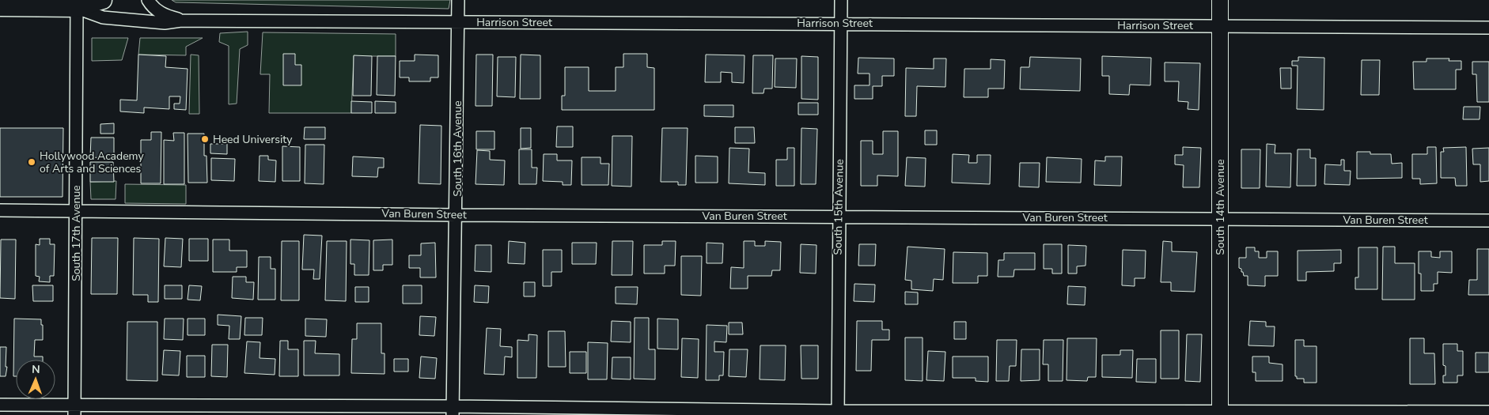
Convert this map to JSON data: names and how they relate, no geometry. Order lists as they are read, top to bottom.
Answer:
{
  "streets": {
    "main road": ["Harrison Street"],
    "street": [
      "South 16th Avenue",
      "South 15th Avenue",
      "South 14th Avenue",
      "Van Buren Street",
      "South 17th Avenue"
    ]
  },
  "crossings": [
    ["Harrison Street", "South 16th Avenue"],
    ["Harrison Street", "South 15th Avenue"],
    ["Harrison Street", "South 14th Avenue"],
    ["Harrison Street", "South 17th Avenue"],
    ["South 16th Avenue", "Van Buren Street"],
    ["South 15th Avenue", "Van Buren Street"],
    ["South 14th Avenue", "Van Buren Street"],
    ["Van Buren Street", "South 17th Avenue"]
  ],
  "places": ["Heed University", "Hollywood Academy of Arts and Sciences"],
  "north": "top"
}
